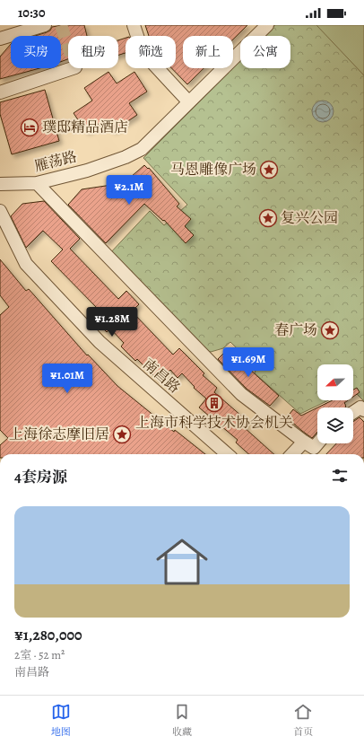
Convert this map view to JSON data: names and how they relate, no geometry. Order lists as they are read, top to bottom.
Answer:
{
  "streets": {
    "street": ["雁荡路", "南昌路"]
  },
  "places": {
    "hotel": ["璞邸精品酒店"],
    "place": [
      "马恩雕像广场",
      "复兴公园",
      "春广场",
      "上海徐志摩旧居"
    ],
    "building": ["上海市科学技术协会机关"]
  },
  "north": "left",
  "page": {
    "status": "10:30",
    "chip": [
      "买房",
      "租房",
      "筛选",
      "新上",
      "公寓"
    ],
    "price": [
      "¥2.1M",
      "¥1.28M",
      "¥1.69M",
      "¥1.01M"
    ],
    "heading": "4套房源",
    "list": [
      {
        "name": "¥1,280,000",
        "note": "2室 · 52 m² · 南昌路"
      }
    ],
    "tabs": ["地图", "收藏", "首页"]
  }
}
